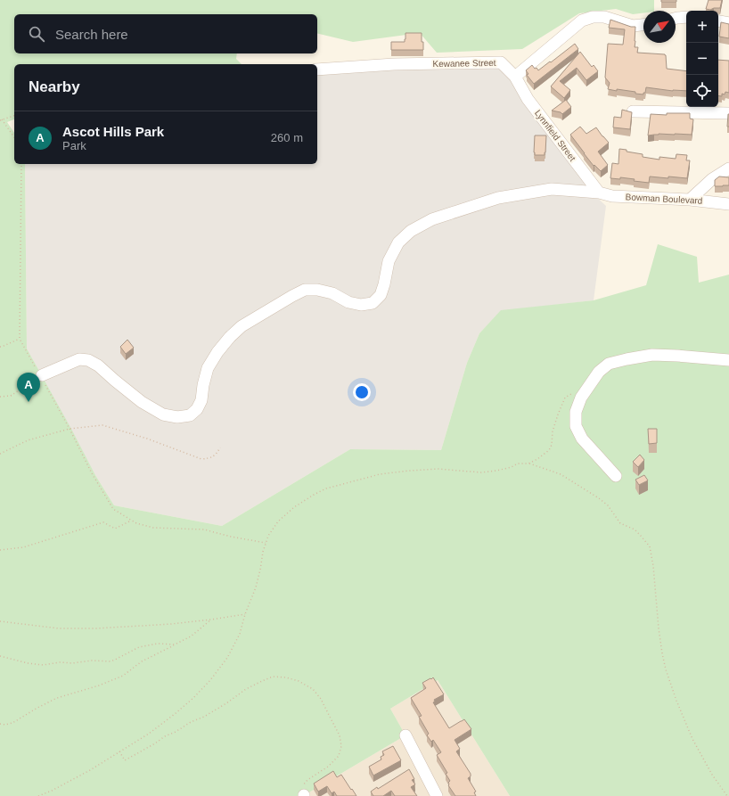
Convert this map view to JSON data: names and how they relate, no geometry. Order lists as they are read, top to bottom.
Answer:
{
  "streets": {
    "street": ["Kewanee Street", "Lynnfield Street", "Bowman Boulevard"]
  },
  "crossings": [
    ["Kewanee Street", "Lynnfield Street"],
    ["Lynnfield Street", "Bowman Boulevard"]
  ],
  "north": "top right",
  "page": {
    "map_buttons": ["+", "−"],
    "search": "Search here",
    "heading": "Nearby",
    "list": [
      {
        "mark": "A",
        "name": "Ascot Hills Park",
        "note": "Park",
        "value": "260 m"
      }
    ],
    "pins": "A"
  }
}
